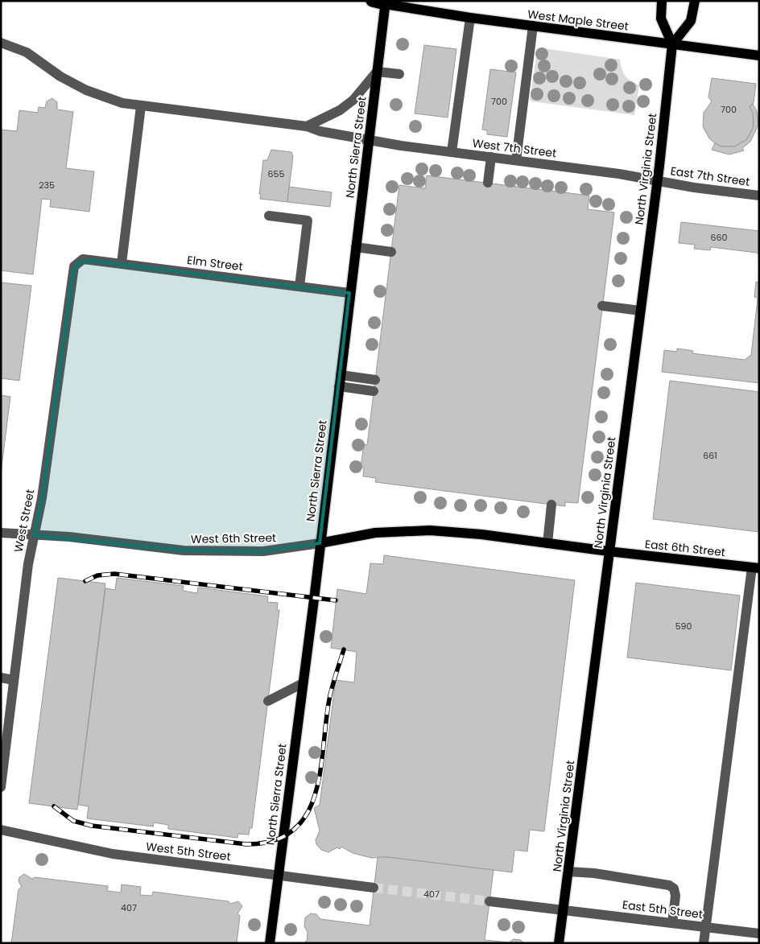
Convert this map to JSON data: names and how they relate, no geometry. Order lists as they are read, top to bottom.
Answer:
{
  "streets": {
    "main road": [
      "West Maple Street",
      "North Sierra Street",
      "North Virginia Street",
      "West 6th Street",
      "East 6th Street"
    ],
    "street": [
      "West 7th Street",
      "East 7th Street",
      "Elm Street",
      "West Street",
      "West 5th Street",
      "East 5th Street"
    ]
  },
  "crossings": [
    ["West Maple Street", "North Sierra Street"],
    ["West Maple Street", "North Virginia Street"],
    ["North Sierra Street", "West 7th Street"],
    ["North Sierra Street", "Elm Street"],
    ["North Sierra Street", "West 6th Street"],
    ["North Sierra Street", "West 5th Street"],
    ["West 7th Street", "North Virginia Street"],
    ["West 7th Street", "East 7th Street"],
    ["North Virginia Street", "East 7th Street"],
    ["North Virginia Street", "West 6th Street"],
    ["North Virginia Street", "East 6th Street"],
    ["North Virginia Street", "East 5th Street"],
    ["Elm Street", "West Street"],
    ["West Street", "West 6th Street"],
    ["West 6th Street", "East 6th Street"]
  ],
  "house_numbers": [
    "700",
    "700",
    "655",
    "235",
    "660",
    "661",
    "590",
    "407",
    "407"
  ]
}
